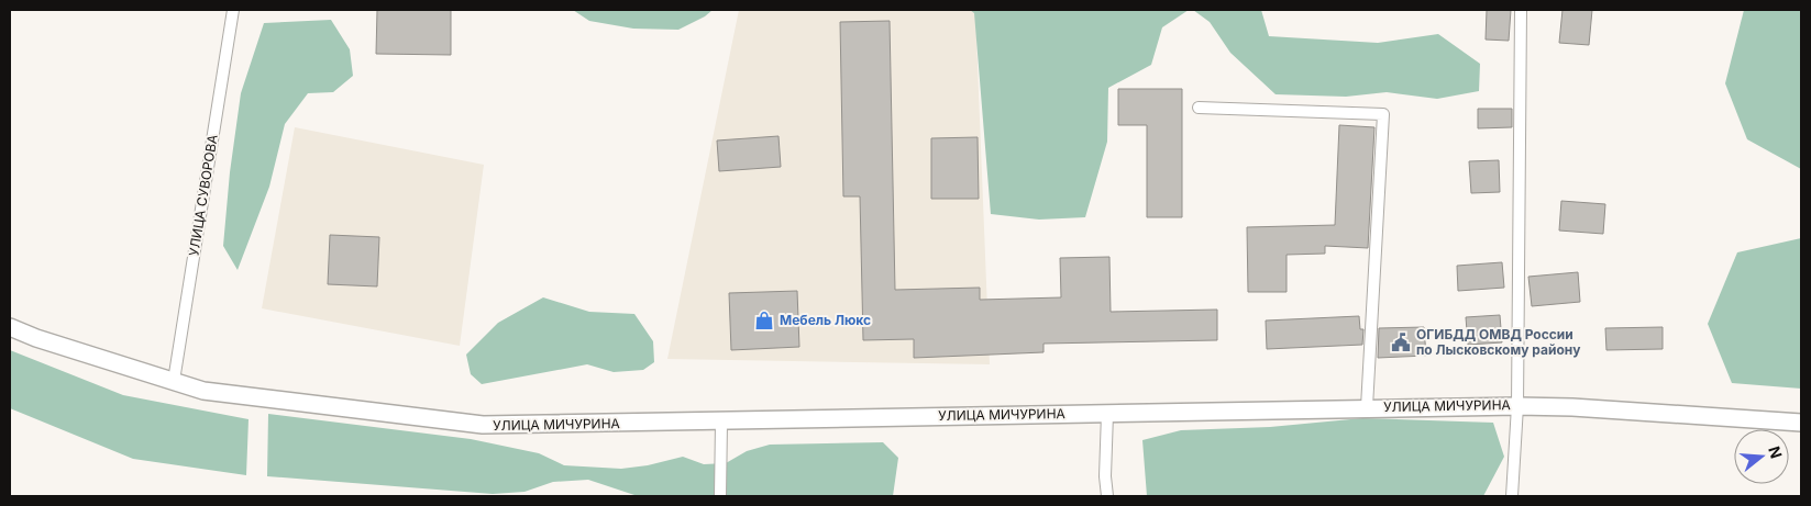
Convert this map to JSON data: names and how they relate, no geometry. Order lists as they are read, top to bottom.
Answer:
{
  "streets": {
    "main road": ["УЛИЦА МИЧУРИНА"],
    "street": ["УЛИЦА СУВОРОВА"]
  },
  "crossings": [
    ["УЛИЦА СУВОРОВА", "УЛИЦА МИЧУРИНА"]
  ],
  "places": {
    "shop": ["Мебель Люкс"],
    "public building": ["ОГИБДД ОМВД России по Лысковскому району"]
  },
  "north": "right"
}
